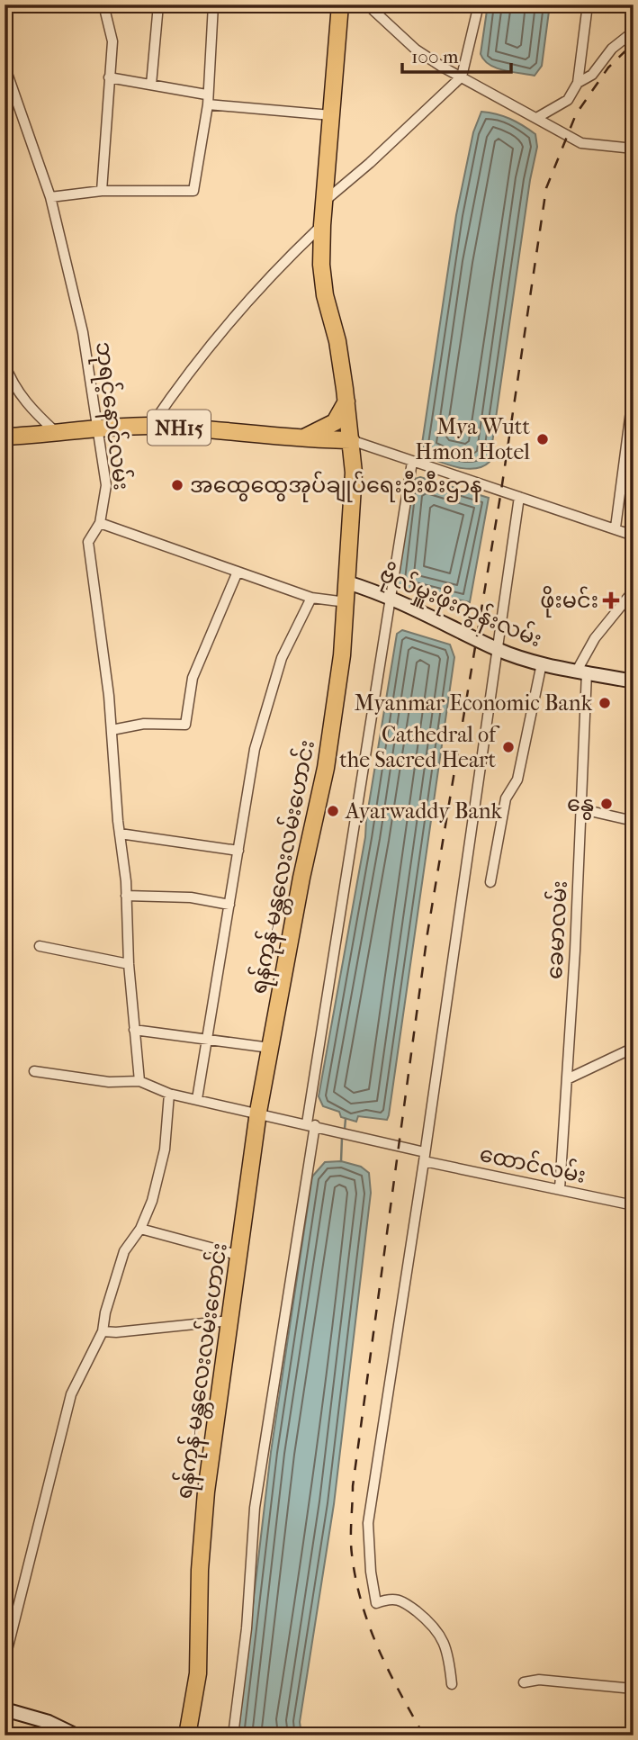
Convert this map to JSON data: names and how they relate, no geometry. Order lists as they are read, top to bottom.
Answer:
{
  "streets": {
    "highway": ["NH15", "ရန်ကုန်-မန္တလေးလမ်းဟောင်း"],
    "street": [
      "ဘုရင့်နောင်လမ်း",
      "ဗိုလ်မှူးဖိုးကွန်းလမ်း",
      "ခေမာလမ်း",
      "ထောင်လမ်း"
    ]
  },
  "crossings": [
    ["ဘုရင့်နောင်လမ်း", "NH15"],
    ["ဘုရင့်နောင်လမ်း", "ထောင်လမ်း"],
    ["NH15", "ရန်ကုန်-မန္တလေးလမ်းဟောင်း"],
    ["ဗိုလ်မှူးဖိုးကွန်းလမ်း", "ရန်ကုန်-မန္တလေးလမ်းဟောင်း"],
    ["ဗိုလ်မှူးဖိုးကွန်းလမ်း", "ခေမာလမ်း"],
    ["ရန်ကုန်-မန္တလေးလမ်းဟောင်း", "ထောင်လမ်း"],
    ["ခေမာလမ်း", "ထောင်လမ်း"]
  ],
  "places": {
    "other": [
      "Mya Wutt Hmon Hotel",
      "အထွေထွေအုပ်ချုပ်ရေးဦးစီးဌာန",
      "Myanmar Economic Bank",
      "Cathedral of the Sacred Heart",
      "နွေ",
      "Ayarwaddy Bank"
    ],
    "health": ["ဖိုးမင်း"]
  },
  "scale_bar": "100 m"
}
